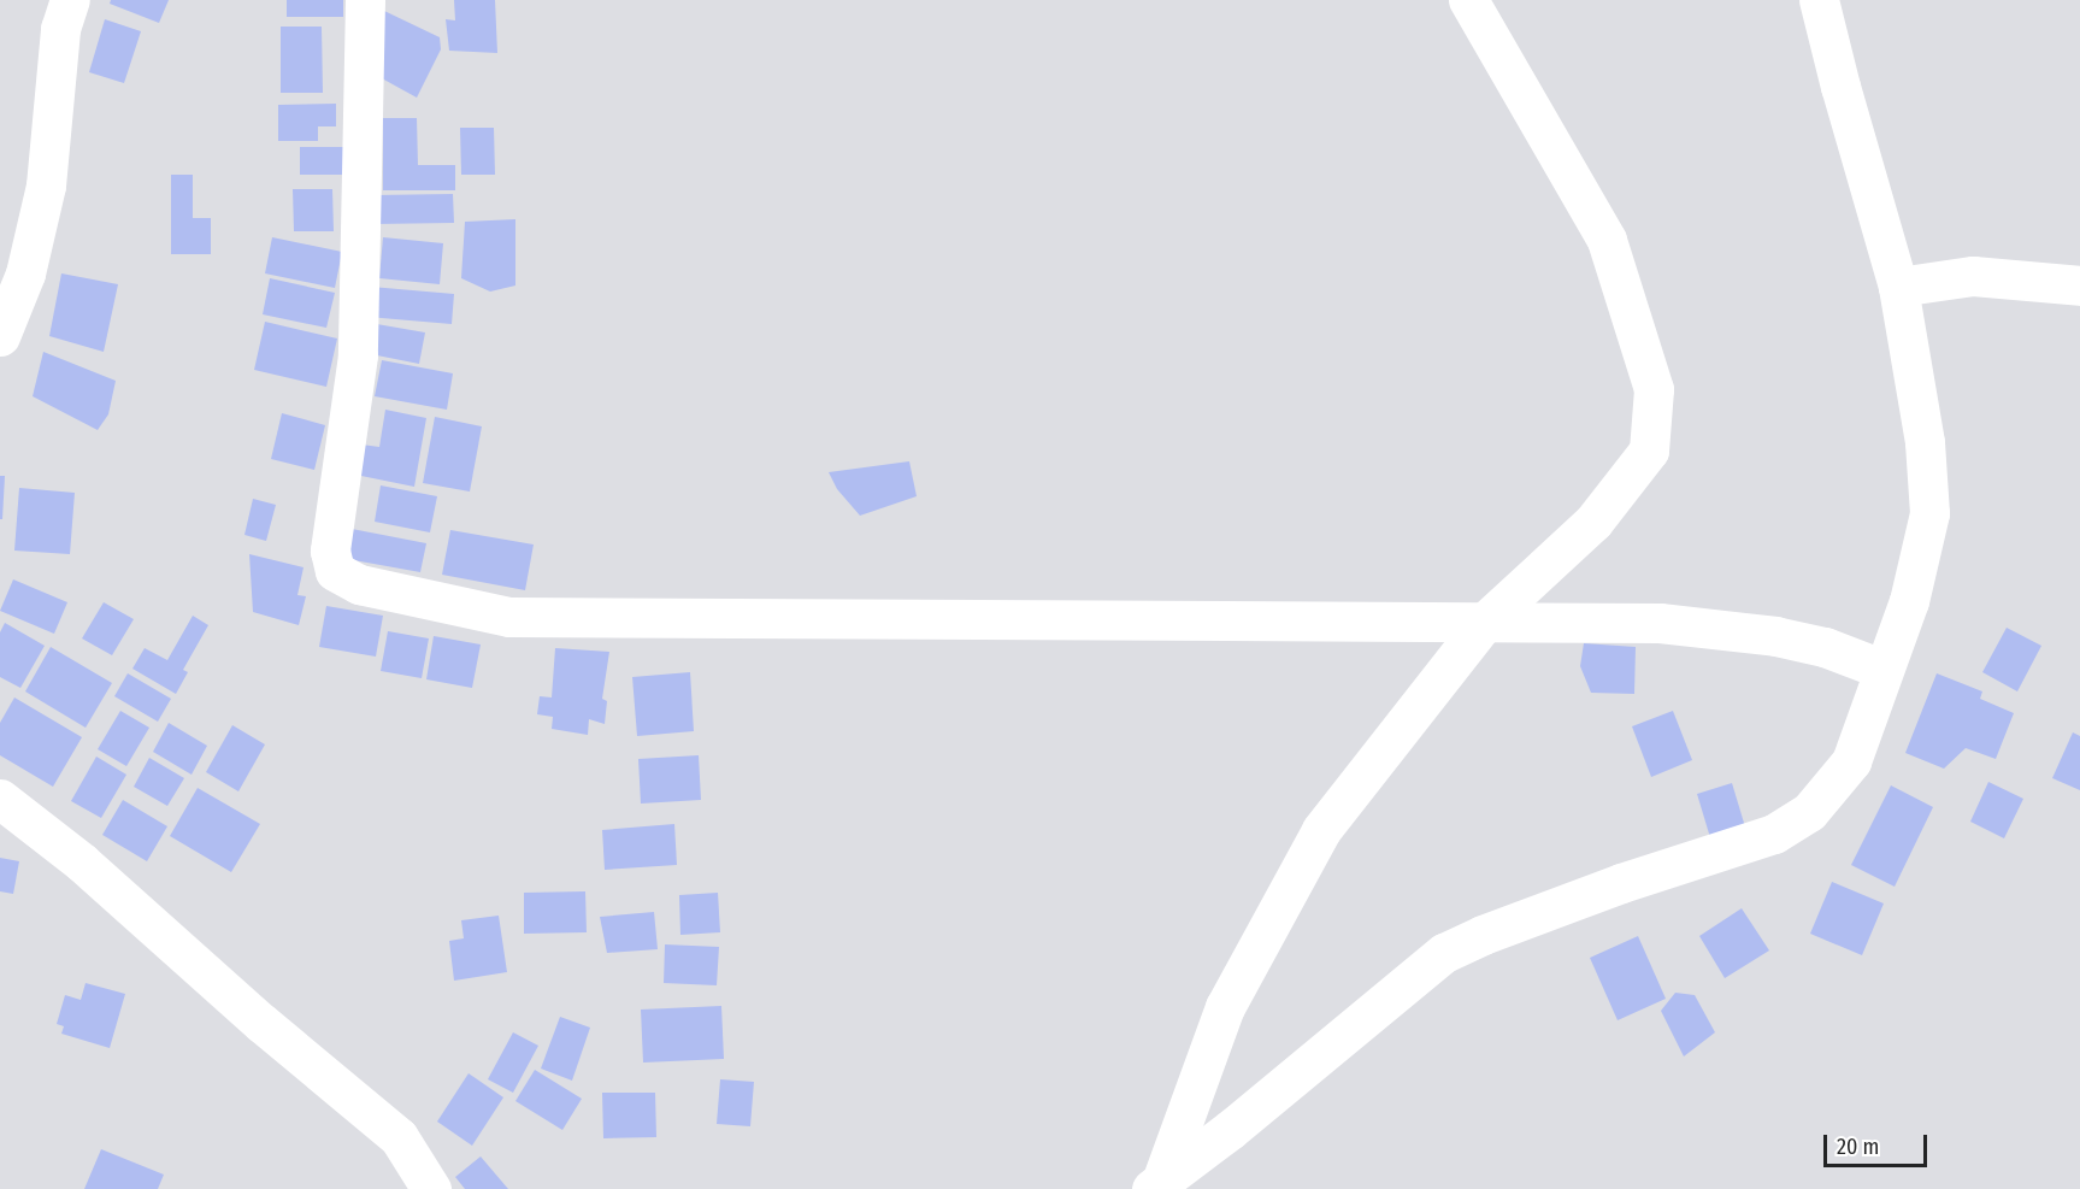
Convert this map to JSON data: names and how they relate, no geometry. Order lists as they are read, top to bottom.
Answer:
{
  "scale_bar": "20 m"
}
